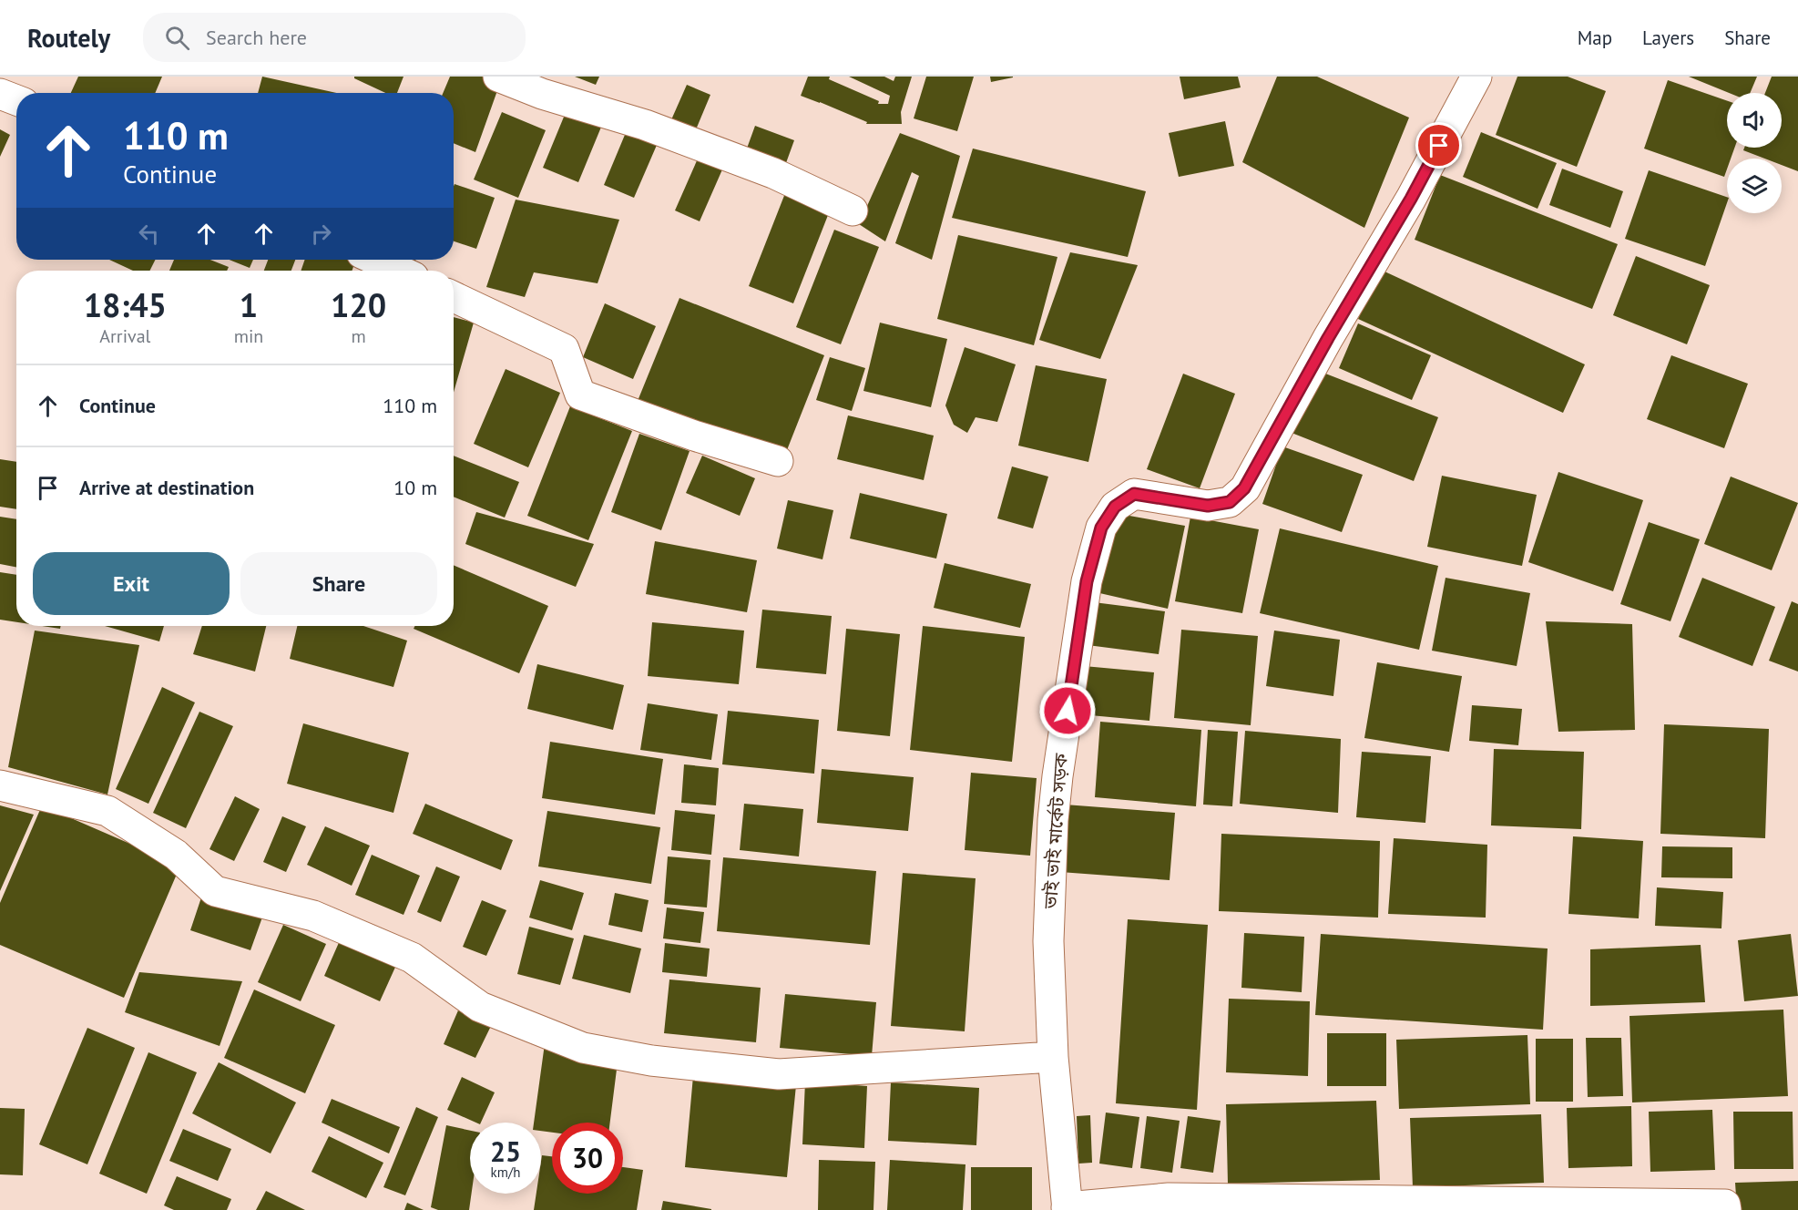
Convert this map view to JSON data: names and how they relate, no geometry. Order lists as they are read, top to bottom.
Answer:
{
  "streets": {
    "street": ["ভাই ভাই মার্কেট সড়ক"]
  },
  "page": {
    "header": "Routely",
    "search": "Search here",
    "nav": ["Map", "Layers", "Share"],
    "turn": ["110 m", "Continue"],
    "eta": [
      "18:45",
      "Arrival",
      "1",
      "min",
      "120",
      "m"
    ],
    "list": [
      {
        "name": "Continue",
        "value": "110 m"
      },
      {
        "name": "Arrive at destination",
        "value": "10 m"
      }
    ],
    "buttons": ["Exit", "Share"],
    "speed": "25 km/h",
    "limit": "30"
  }
}
